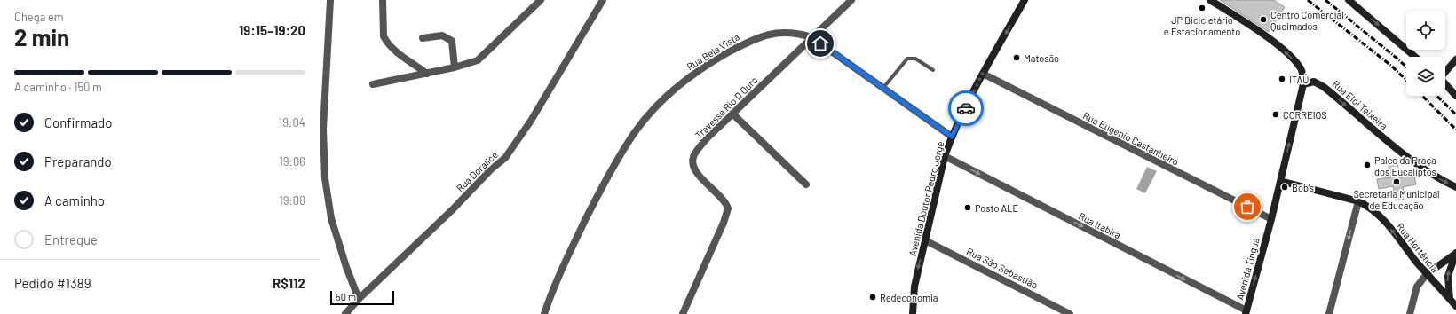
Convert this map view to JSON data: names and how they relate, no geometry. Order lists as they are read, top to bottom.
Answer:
{
  "streets": {
    "street": [
      "Rua Bela Vista",
      "Rua Elói Teixeira",
      "Travessa Rio D Ouro",
      "Rua Eugenio Castanheiro",
      "Rua Doralice",
      "Avenida Doutor Pedro Jorge",
      "Rua Itabira",
      "Rua Hortência",
      "Rua São Sebastião",
      "Avenida Tinguá"
    ]
  },
  "crossings": [
    ["Rua Bela Vista", "Travessa Rio D Ouro"],
    ["Rua Bela Vista", "Avenida Doutor Pedro Jorge"],
    ["Rua Elói Teixeira", "Avenida Tinguá"],
    ["Rua Eugenio Castanheiro", "Avenida Doutor Pedro Jorge"],
    ["Rua Eugenio Castanheiro", "Avenida Tinguá"],
    ["Avenida Doutor Pedro Jorge", "Rua Itabira"],
    ["Avenida Doutor Pedro Jorge", "Rua São Sebastião"],
    ["Rua Itabira", "Avenida Tinguá"],
    ["Rua Hortência", "Avenida Tinguá"]
  ],
  "one_way": [
    "Rua Elói Teixeira",
    "Avenida Doutor Pedro Jorge",
    "Rua Itabira",
    "Rua Hortência",
    "Avenida Tinguá"
  ],
  "places": [
    "JP Bicicletário e Estacionamento",
    "Centro Comercial Queimados",
    "Matosão",
    "ITAÚ",
    "CORREIOS",
    "Palco da Praça dos Eucaliptos",
    "Secretaria Municipal de Educação",
    "Bob's",
    "Posto ALE",
    "Redeconomia"
  ],
  "scale_bar": "50 m",
  "page": {
    "heading": ["2 min", "Chega em", "19:15–19:20"],
    "panel": ["Pedido #1389", "R$112"],
    "bar": "A caminho · 150 m",
    "list": [
      ["Confirmado", "19:04"],
      ["Preparando", "19:06"],
      ["A caminho", "19:08"],
      "Entregue"
    ],
    "scale": "50 m"
  }
}
